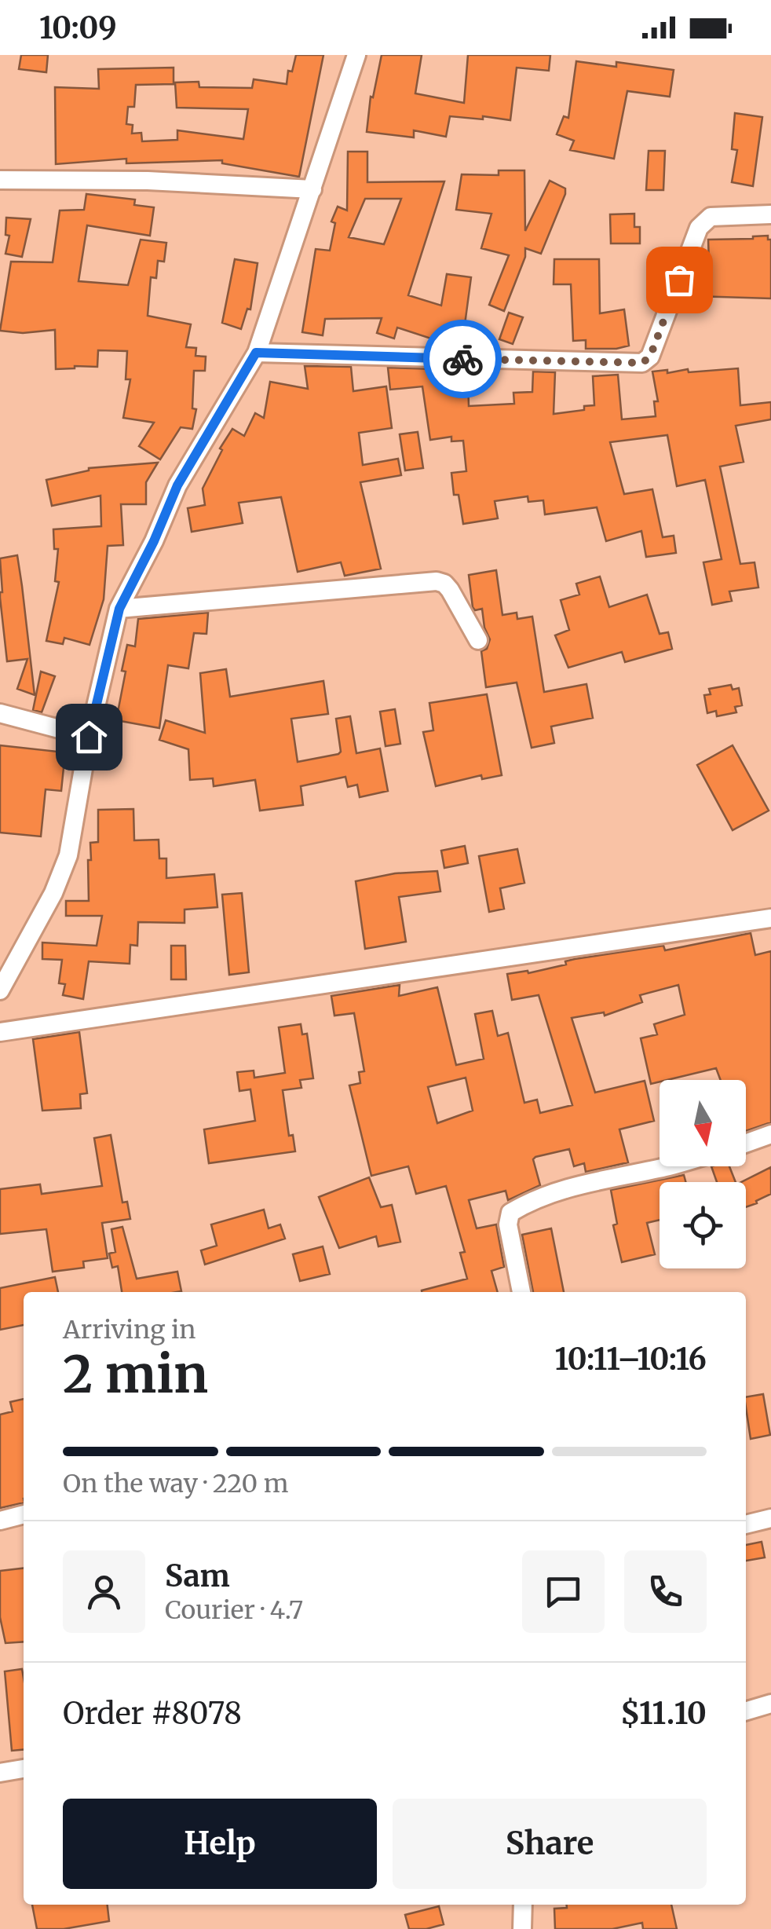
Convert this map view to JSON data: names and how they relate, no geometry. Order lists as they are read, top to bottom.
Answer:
{
  "north": "bottom",
  "page": {
    "status": "10:09",
    "heading": ["2 min", "Arriving in", "10:11–10:16"],
    "panel": [
      "Sam",
      "Courier · 4.7",
      "Order #8078",
      "$11.10"
    ],
    "bar": "On the way · 220 m",
    "buttons": ["Help", "Share"]
  }
}
